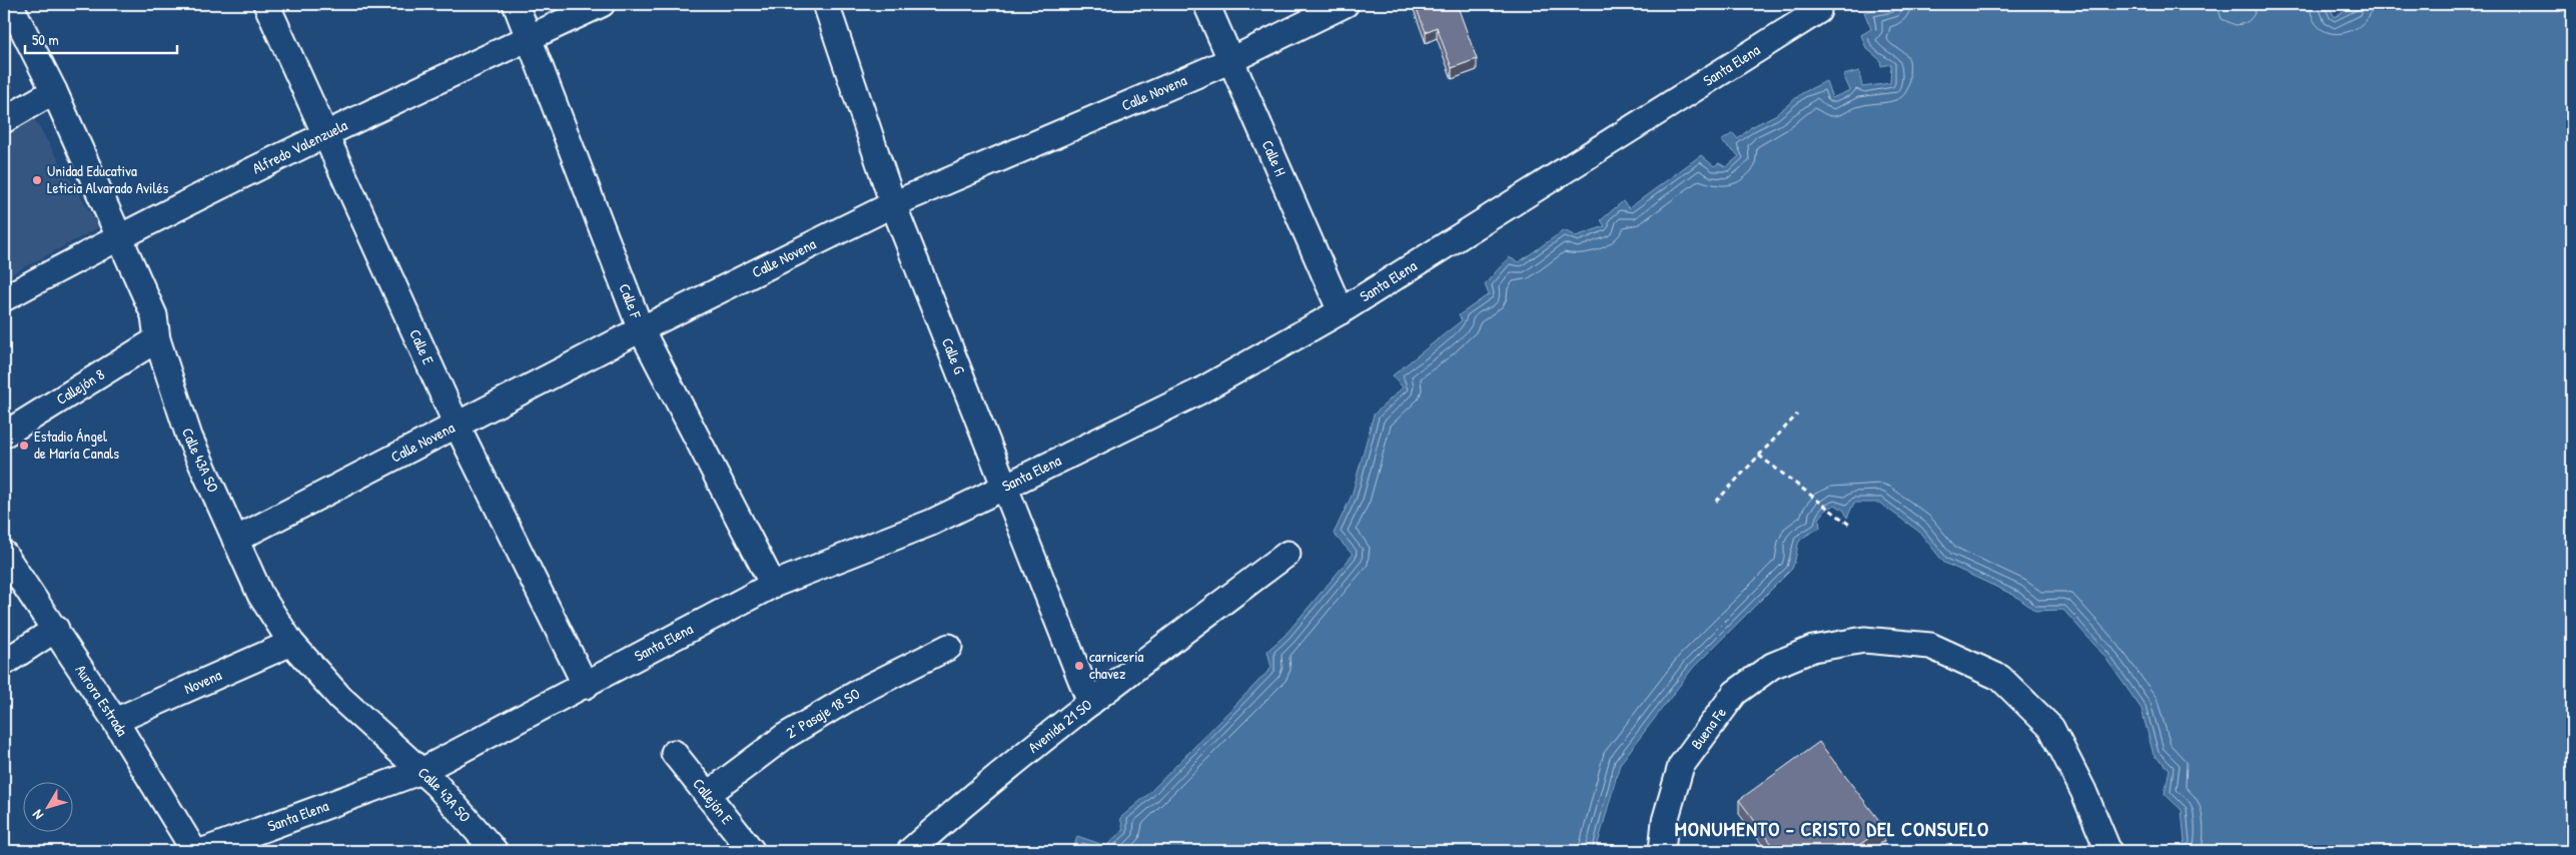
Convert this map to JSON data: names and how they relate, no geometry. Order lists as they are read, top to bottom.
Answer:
{
  "streets": {
    "street": [
      "Santa Elena",
      "Calle Novena",
      "Alfredo Valenzuela",
      "Calle H",
      "Calle F",
      "Calle E",
      "Calle G",
      "Callejón 8",
      "Calle 43A SO",
      "Novena",
      "Aurora Estrada",
      "2° Pasaje 18 SO",
      "Avenida 21 SO",
      "Buena Fe",
      "Callejón E"
    ]
  },
  "crossings": [
    ["Santa Elena", "Calle H"],
    ["Santa Elena", "Calle F"],
    ["Santa Elena", "Calle E"],
    ["Santa Elena", "Calle G"],
    ["Santa Elena", "Calle 43A SO"],
    ["Calle Novena", "Calle H"],
    ["Calle Novena", "Calle F"],
    ["Calle Novena", "Calle E"],
    ["Calle Novena", "Calle G"],
    ["Calle Novena", "Calle 43A SO"],
    ["Alfredo Valenzuela", "Calle F"],
    ["Alfredo Valenzuela", "Calle E"],
    ["Alfredo Valenzuela", "Calle 43A SO"],
    ["Calle G", "Avenida 21 SO"],
    ["Callejón 8", "Calle 43A SO"],
    ["Calle 43A SO", "Novena"],
    ["Novena", "Aurora Estrada"],
    ["2° Pasaje 18 SO", "Callejón E"]
  ],
  "districts": ["MONUMENTO - CRISTO DEL CONSUELO"],
  "places": ["Unidad Educativa Leticia Alvarado Avilés", "Estadio Ángel de María Canals", "carniceria chavez"],
  "scale_bar": "50 m",
  "north": "bottom left"
}
